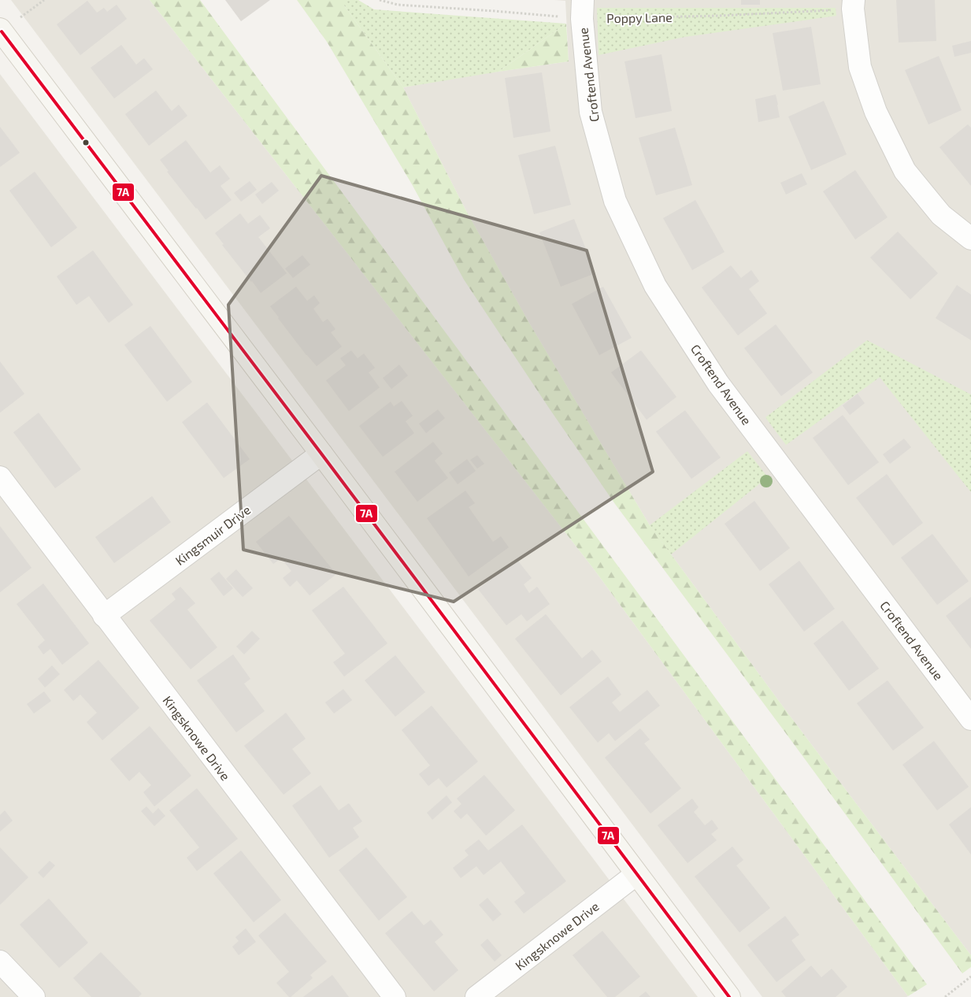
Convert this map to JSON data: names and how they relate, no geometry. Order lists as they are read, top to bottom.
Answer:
{
  "streets": {
    "street": ["Croftend Avenue", "Kingsmuir Drive", "Kingsknowe Drive"],
    "path": ["Poppy Lane"]
  },
  "crossings": [
    ["Poppy Lane", "Croftend Avenue"],
    ["Kingsmuir Drive", "Kingsknowe Drive"]
  ],
  "lines": ["transit line 7A"]
}
